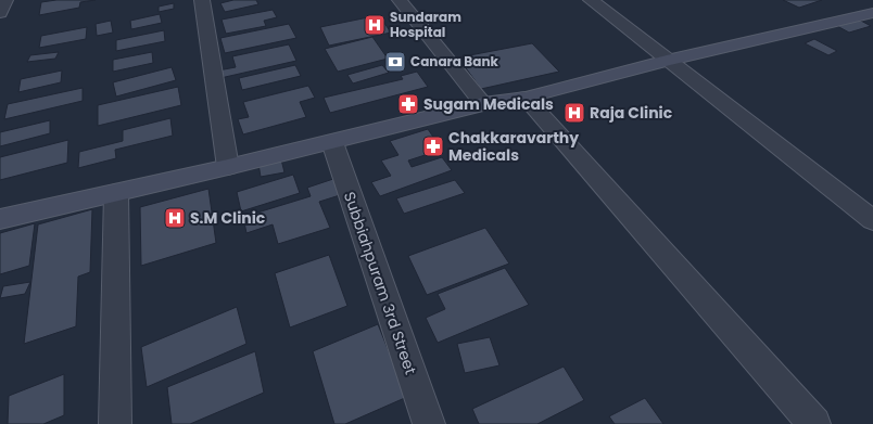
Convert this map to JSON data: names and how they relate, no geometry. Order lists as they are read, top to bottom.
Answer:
{
  "streets": {
    "street": ["Subbiahpuram 3rd Street"]
  },
  "places": {
    "hospital": ["Sundaram Hospital", "Raja Clinic", "S.M Clinic"],
    "bank": ["Canara Bank"],
    "pharmacy": ["Sugam Medicals", "Chakkaravarthy Medicals"]
  }
}
